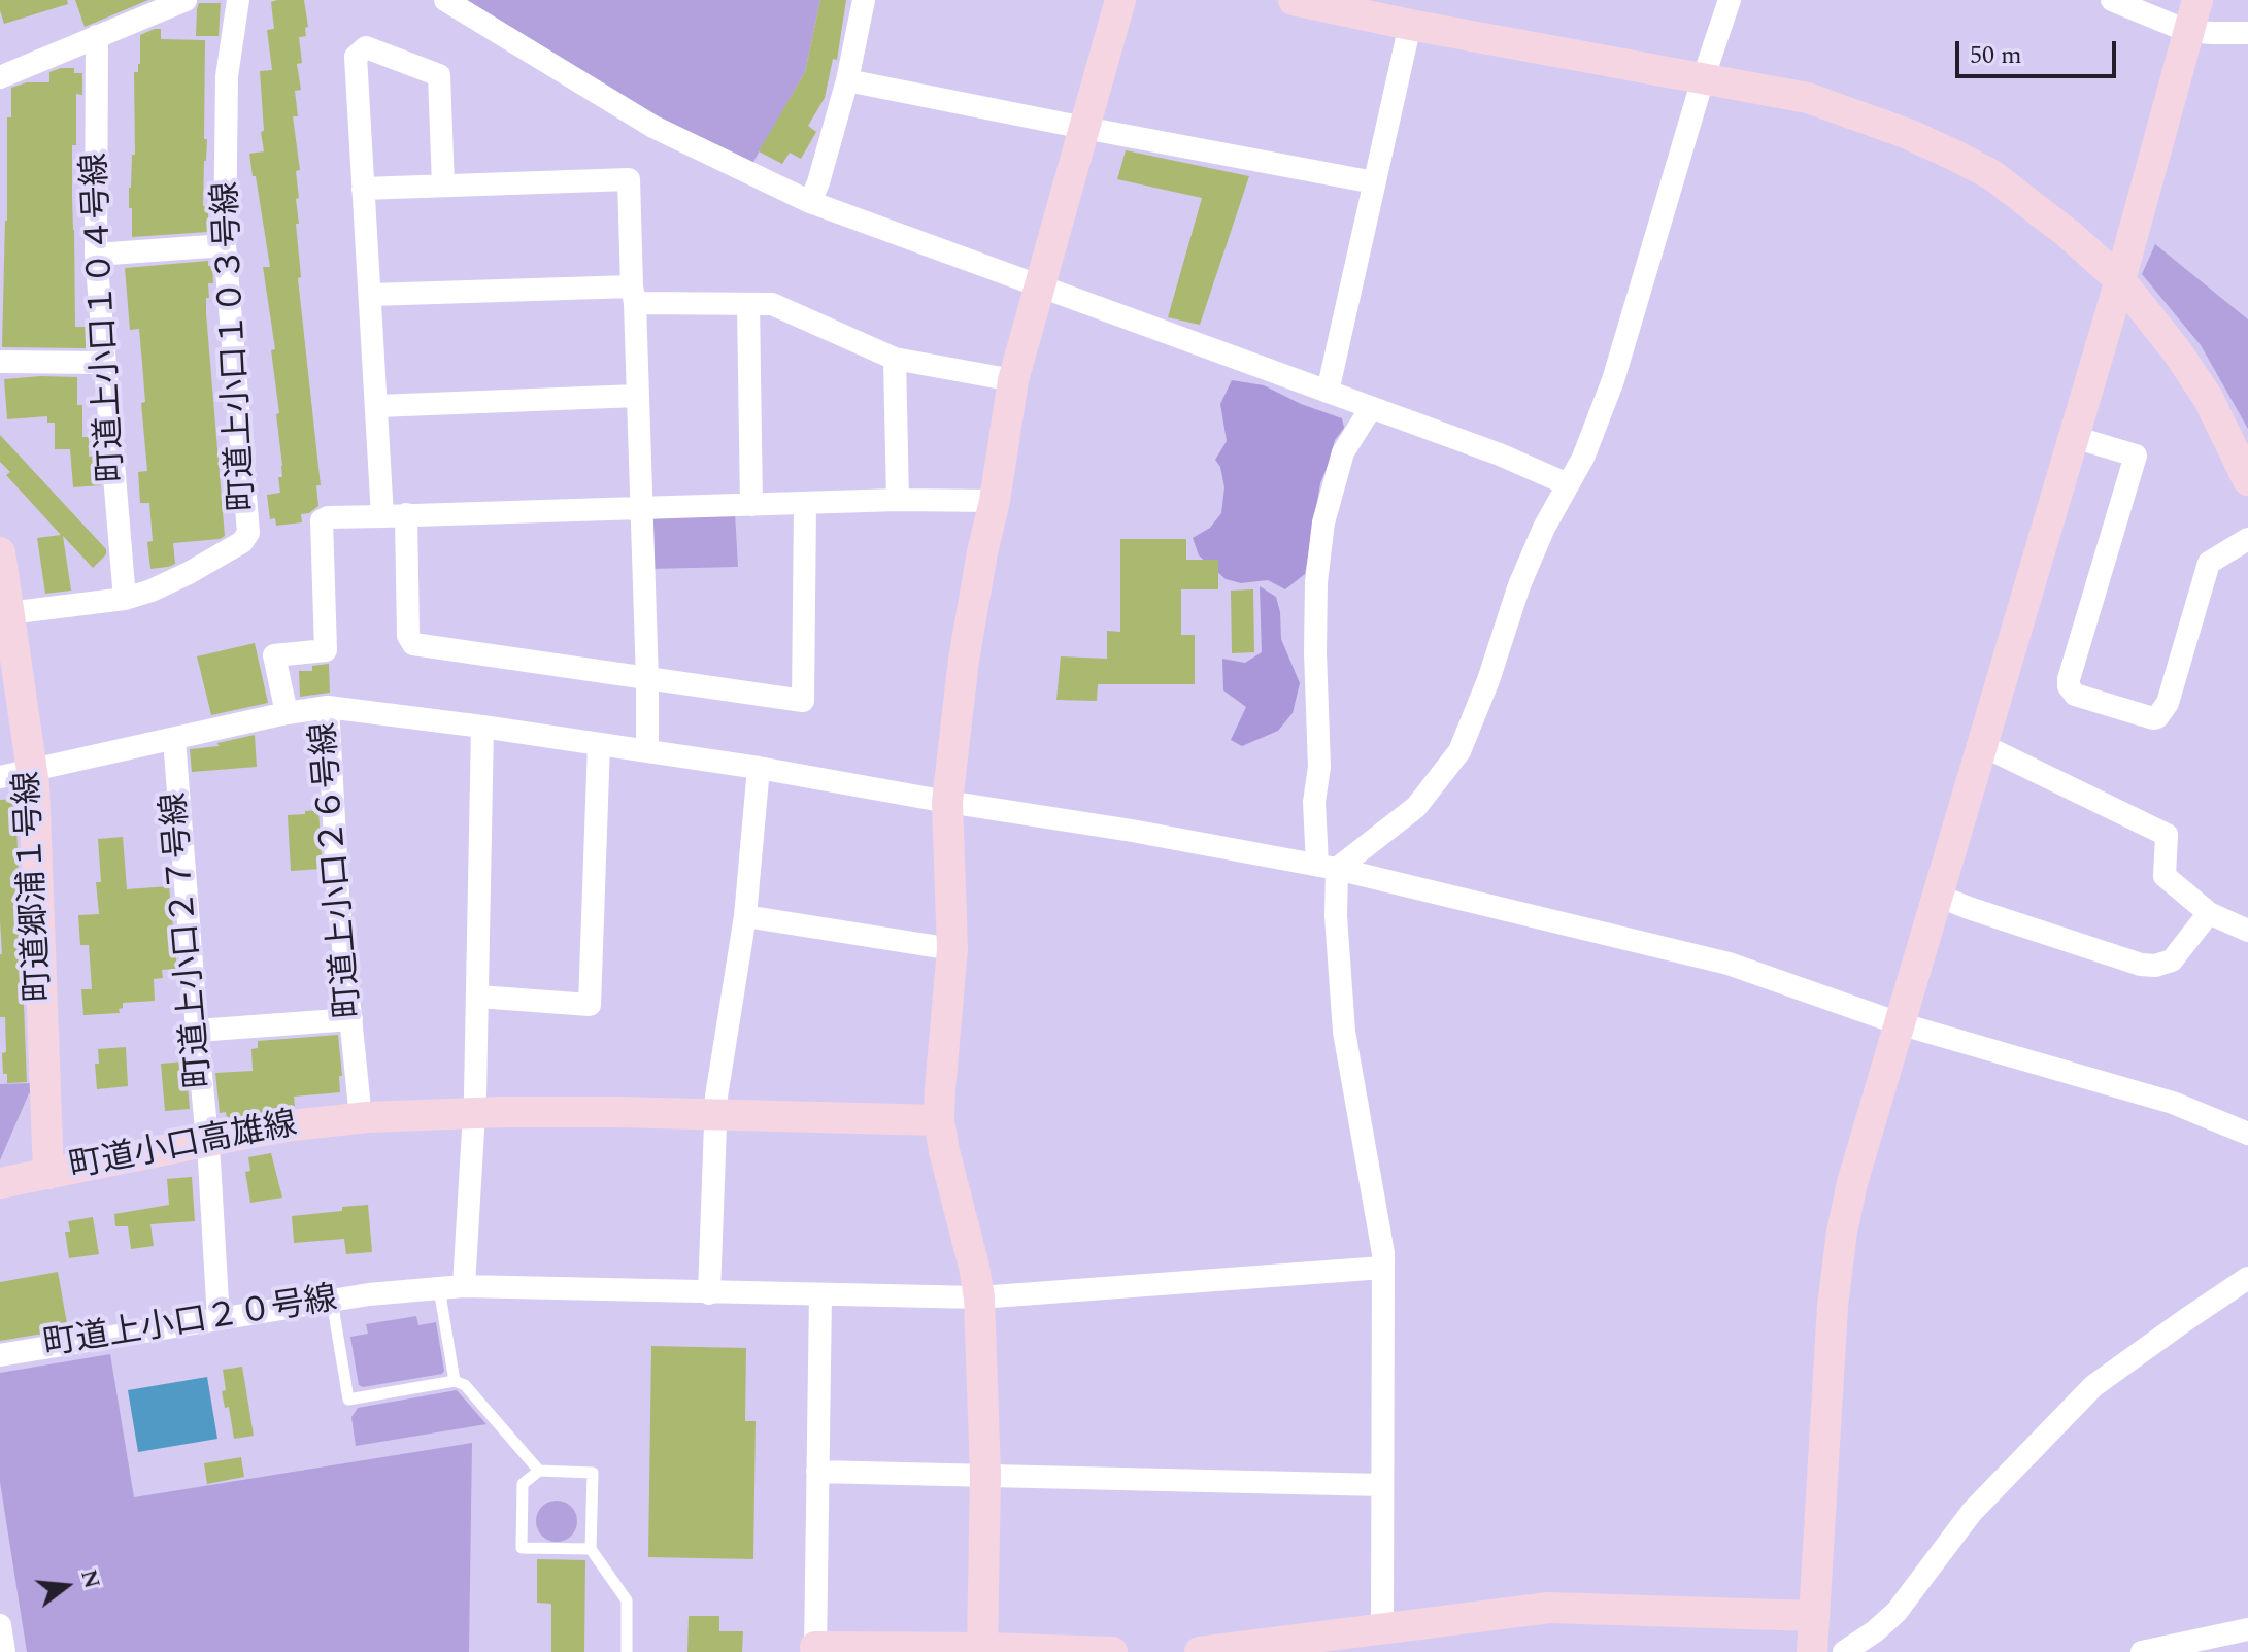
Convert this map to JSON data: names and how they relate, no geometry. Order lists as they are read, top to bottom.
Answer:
{
  "streets": {
    "street": [
      "町道上小口１０４号線",
      "町道上小口１０３号線",
      "町道上小口２６号線",
      "町道郷浦１号線",
      "町道上小口２７号線",
      "町道小口高雄線",
      "町道上小口２０号線"
    ]
  },
  "crossings": [
    ["町道上小口１０４号線", "町道上小口１０３号線"],
    ["町道上小口１０３号線", "町道郷浦１号線"],
    ["町道上小口２６号線", "町道郷浦１号線"],
    ["町道上小口２６号線", "町道上小口２７号線"],
    ["町道上小口２６号線", "町道小口高雄線"],
    ["町道郷浦１号線", "町道小口高雄線"],
    ["町道上小口２７号線", "町道小口高雄線"],
    ["町道上小口２７号線", "町道上小口２０号線"]
  ],
  "scale_bar": "50 m",
  "north": "right"
}
